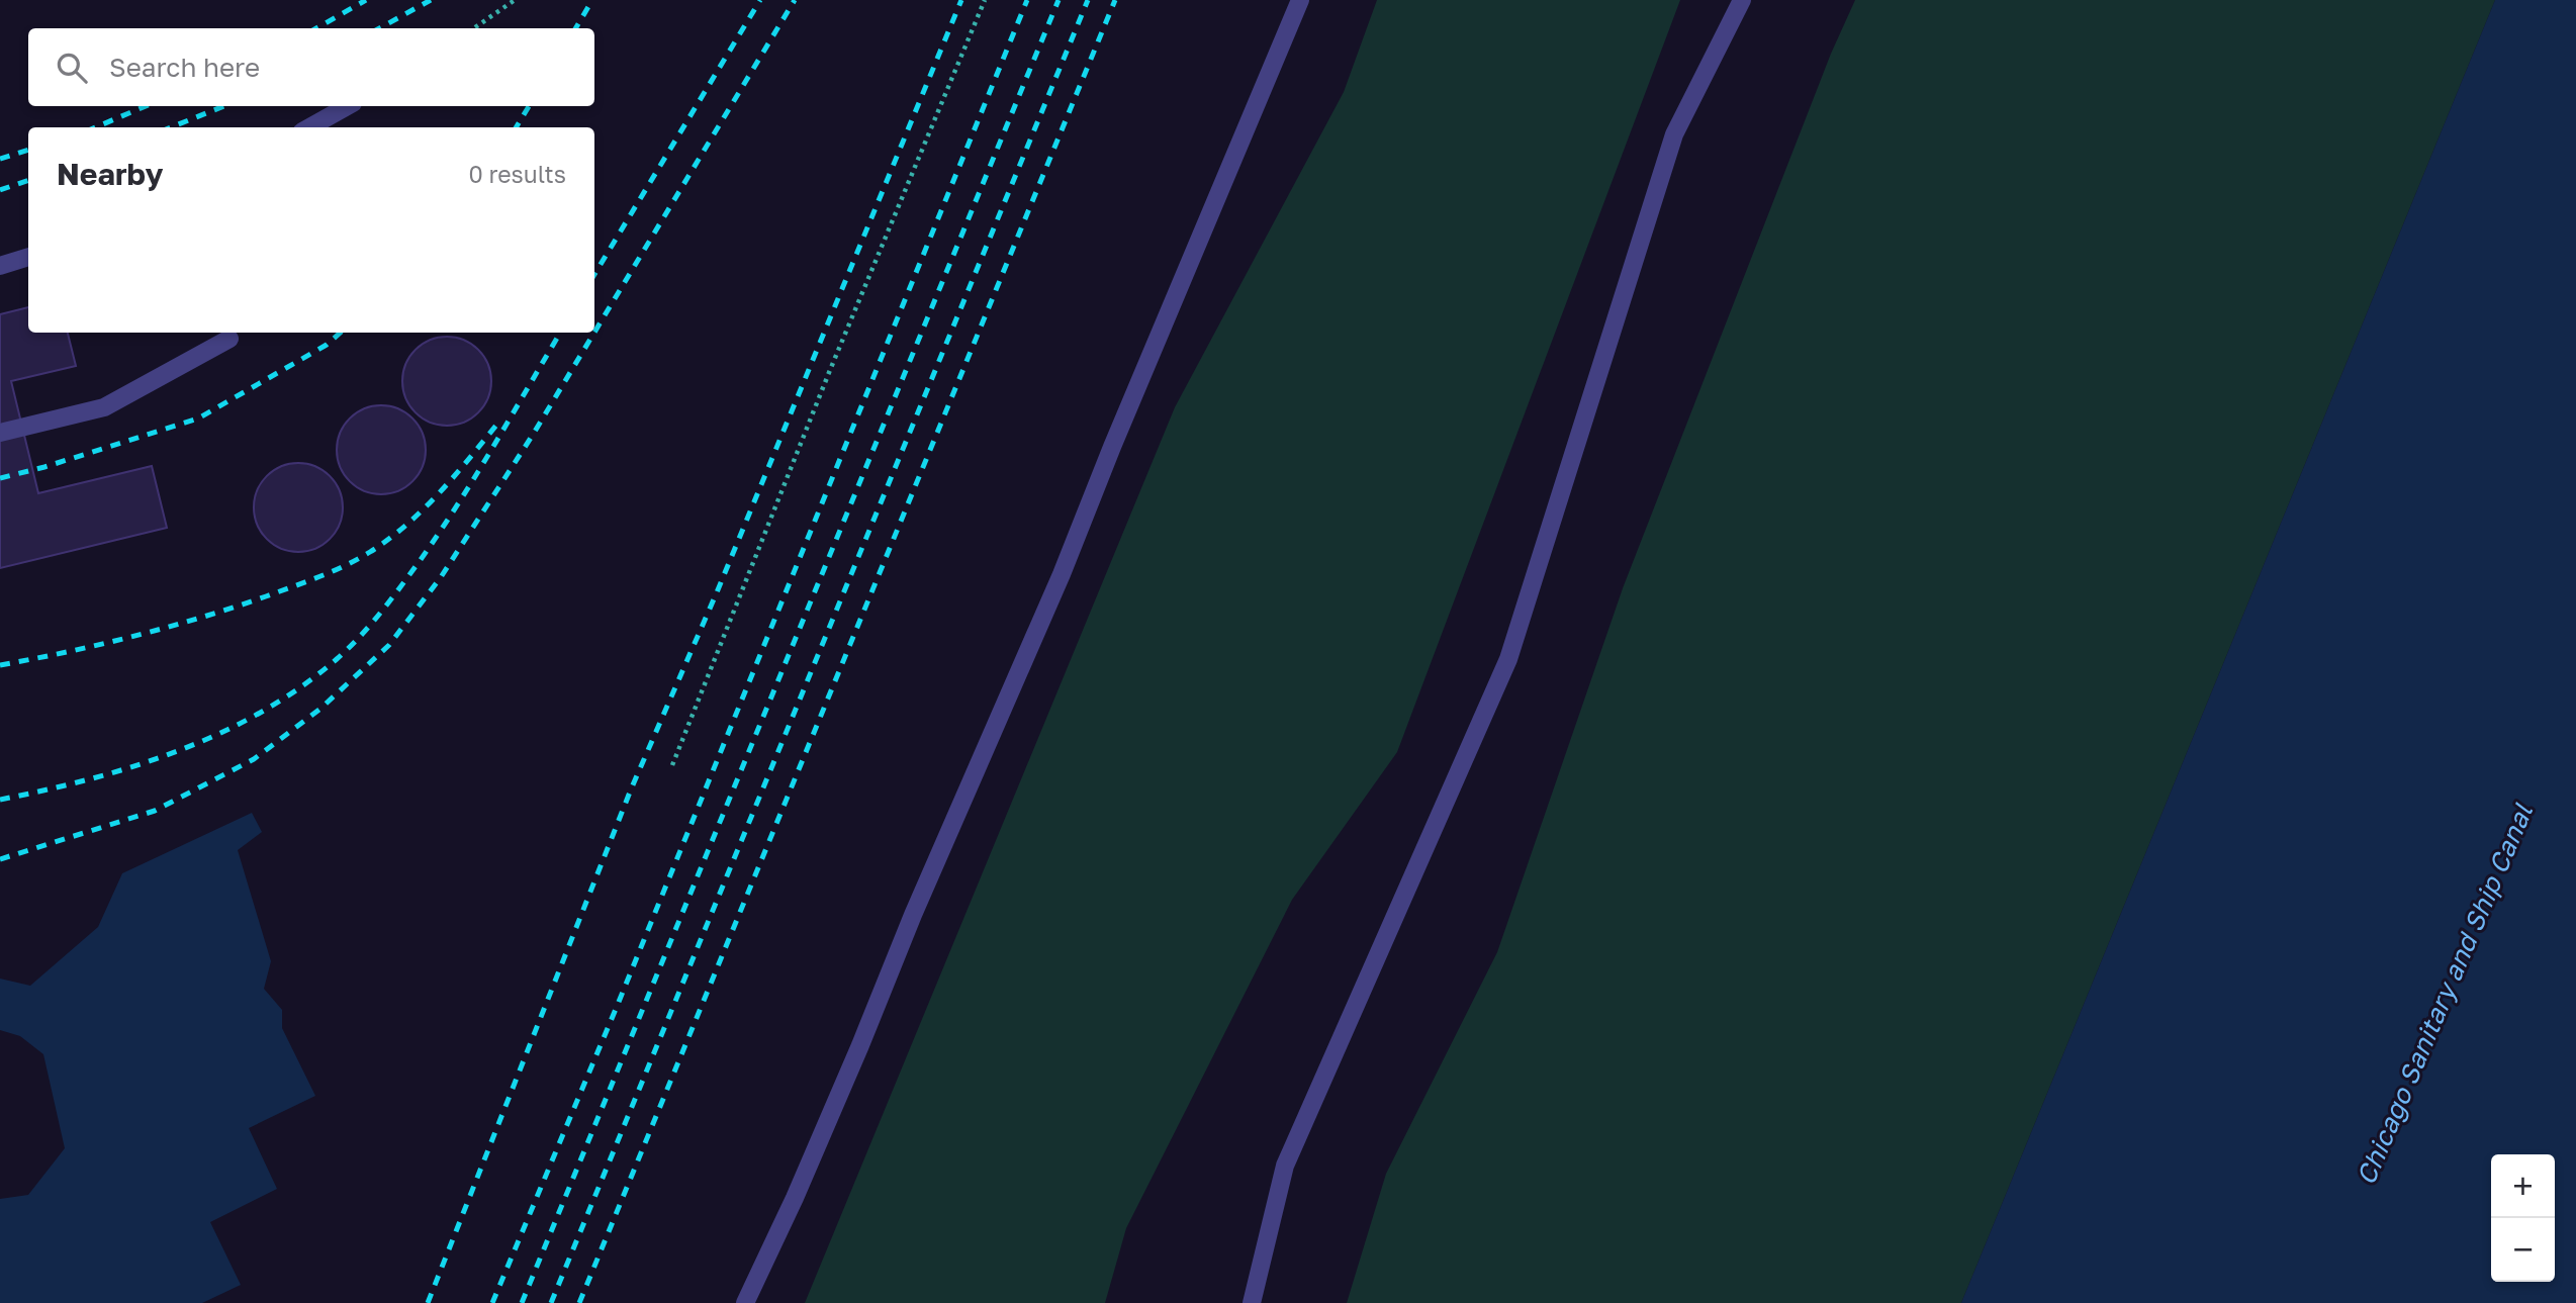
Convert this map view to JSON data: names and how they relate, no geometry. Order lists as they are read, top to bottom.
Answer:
{
  "water": ["Chicago Sanitary and Ship Canal"],
  "page": {
    "search": "Search here",
    "heading": ["Nearby", "0 results"],
    "map_buttons": ["+", "−"]
  }
}
